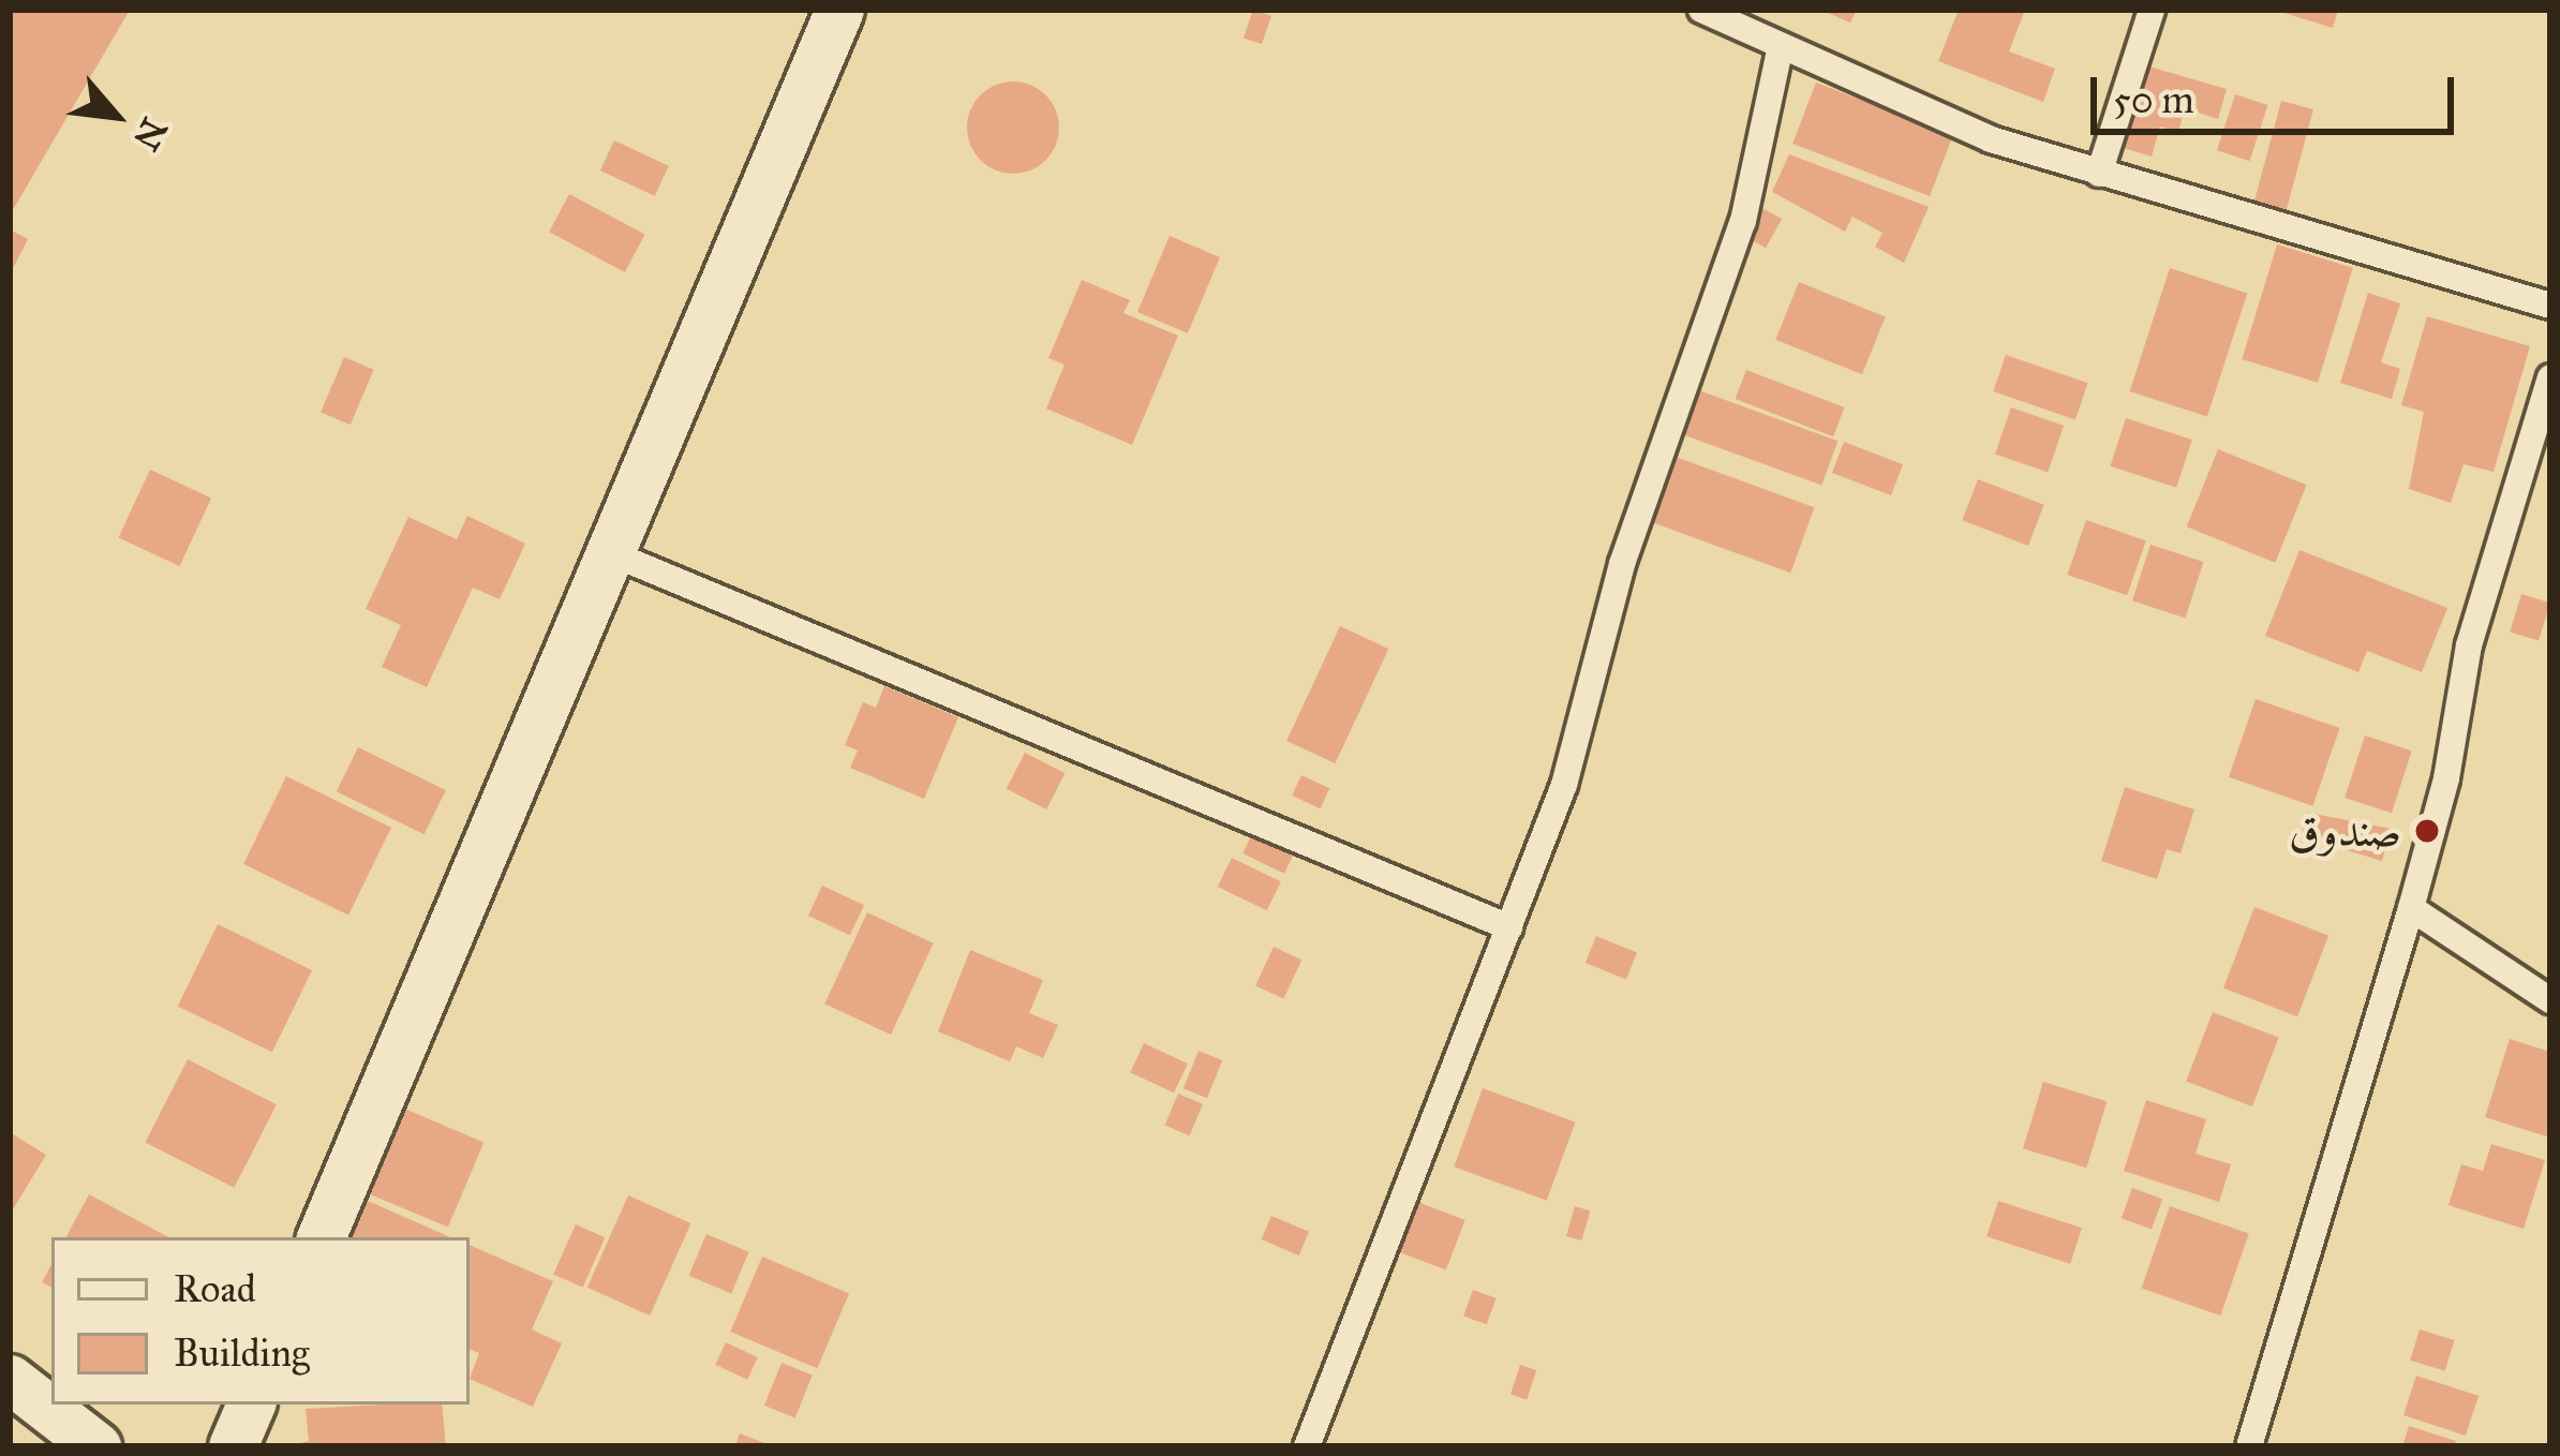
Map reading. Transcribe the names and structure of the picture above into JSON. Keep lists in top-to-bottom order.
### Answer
{
  "places": ["صندوق"],
  "legend": ["Road", "Building"],
  "scale_bar": "50 m",
  "north": "bottom right"
}
